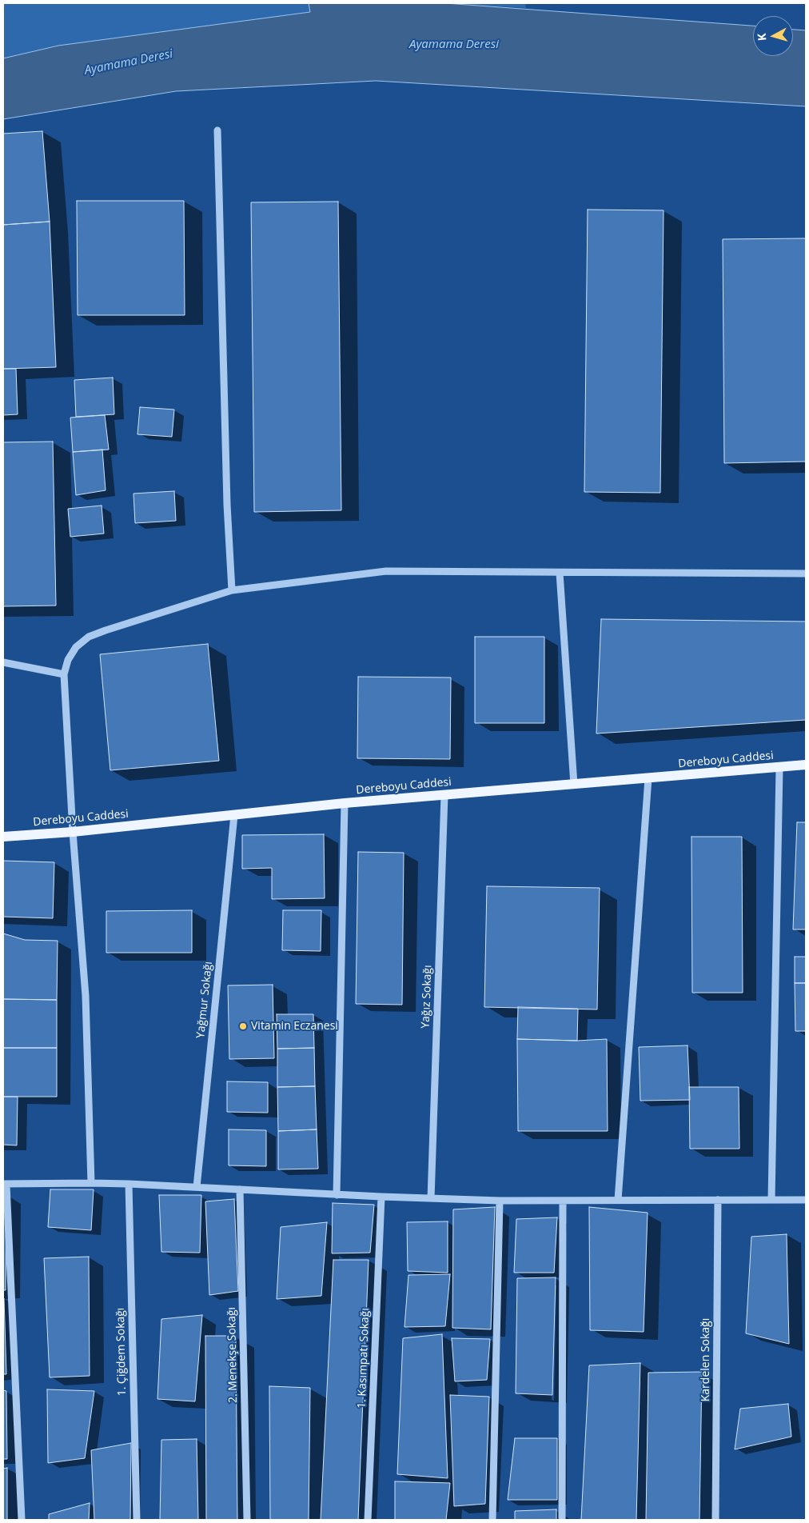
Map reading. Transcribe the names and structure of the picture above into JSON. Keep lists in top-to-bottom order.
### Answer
{
  "streets": {
    "main road": ["Dereboyu Caddesi"],
    "street": [
      "Yağız Sokağı",
      "Yağmur Sokağı",
      "1. Çiğdem Sokağı",
      "2. Menekşe Sokağı",
      "1. Kasımpatı Sokağı",
      "Kardelen Sokağı"
    ]
  },
  "crossings": [
    ["Dereboyu Caddesi", "Yağız Sokağı"],
    ["Dereboyu Caddesi", "Yağmur Sokağı"]
  ],
  "water": ["Ayamama Deresi"],
  "places": ["Vitamin Eczanesi"],
  "north": "left"
}
